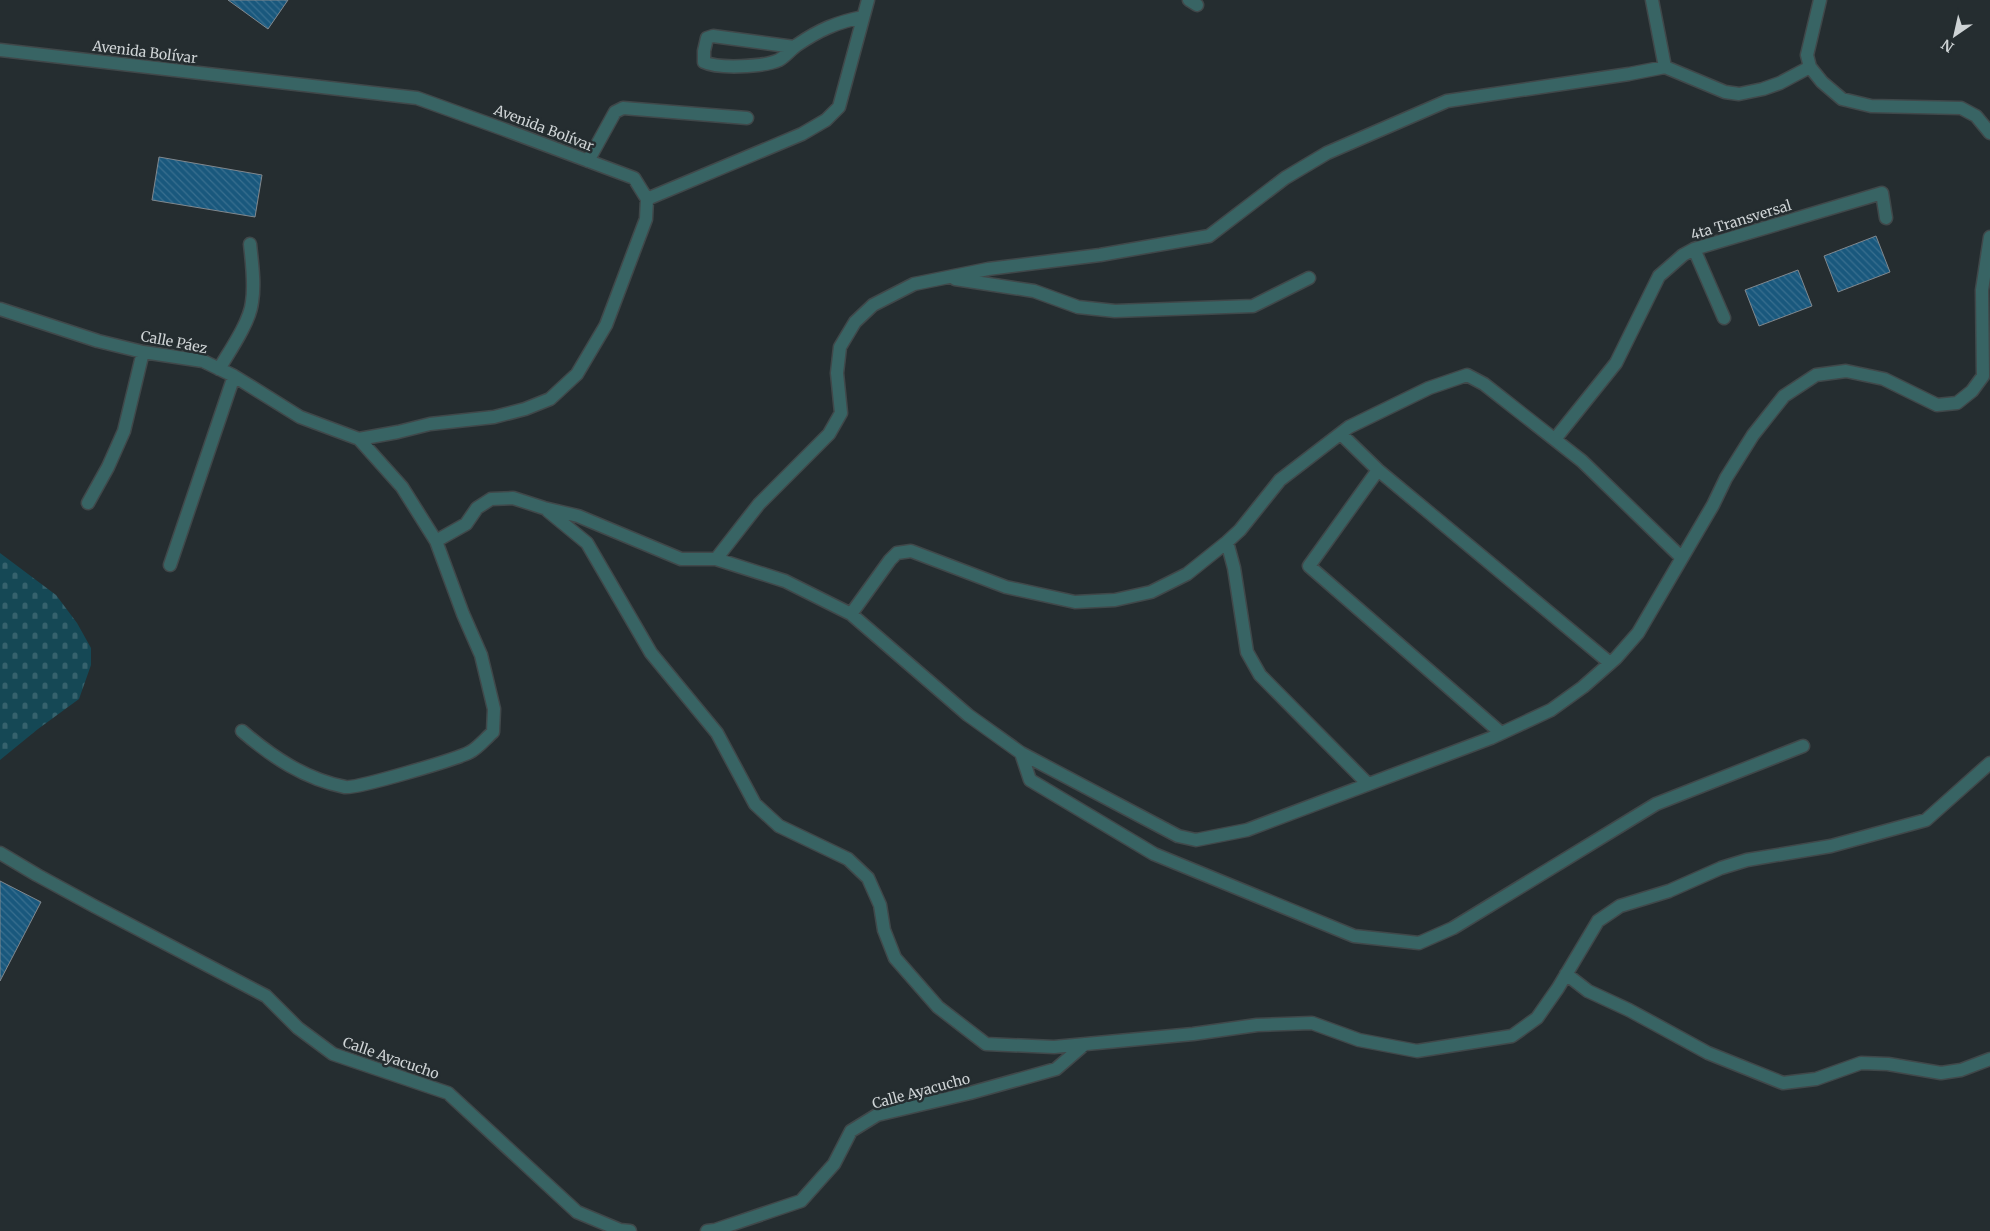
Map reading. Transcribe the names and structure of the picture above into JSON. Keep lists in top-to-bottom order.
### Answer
{
  "streets": {
    "street": [
      "Avenida Bolívar",
      "4ta Transversal",
      "Calle Páez",
      "Calle Ayacucho"
    ]
  },
  "north": "bottom left"
}
